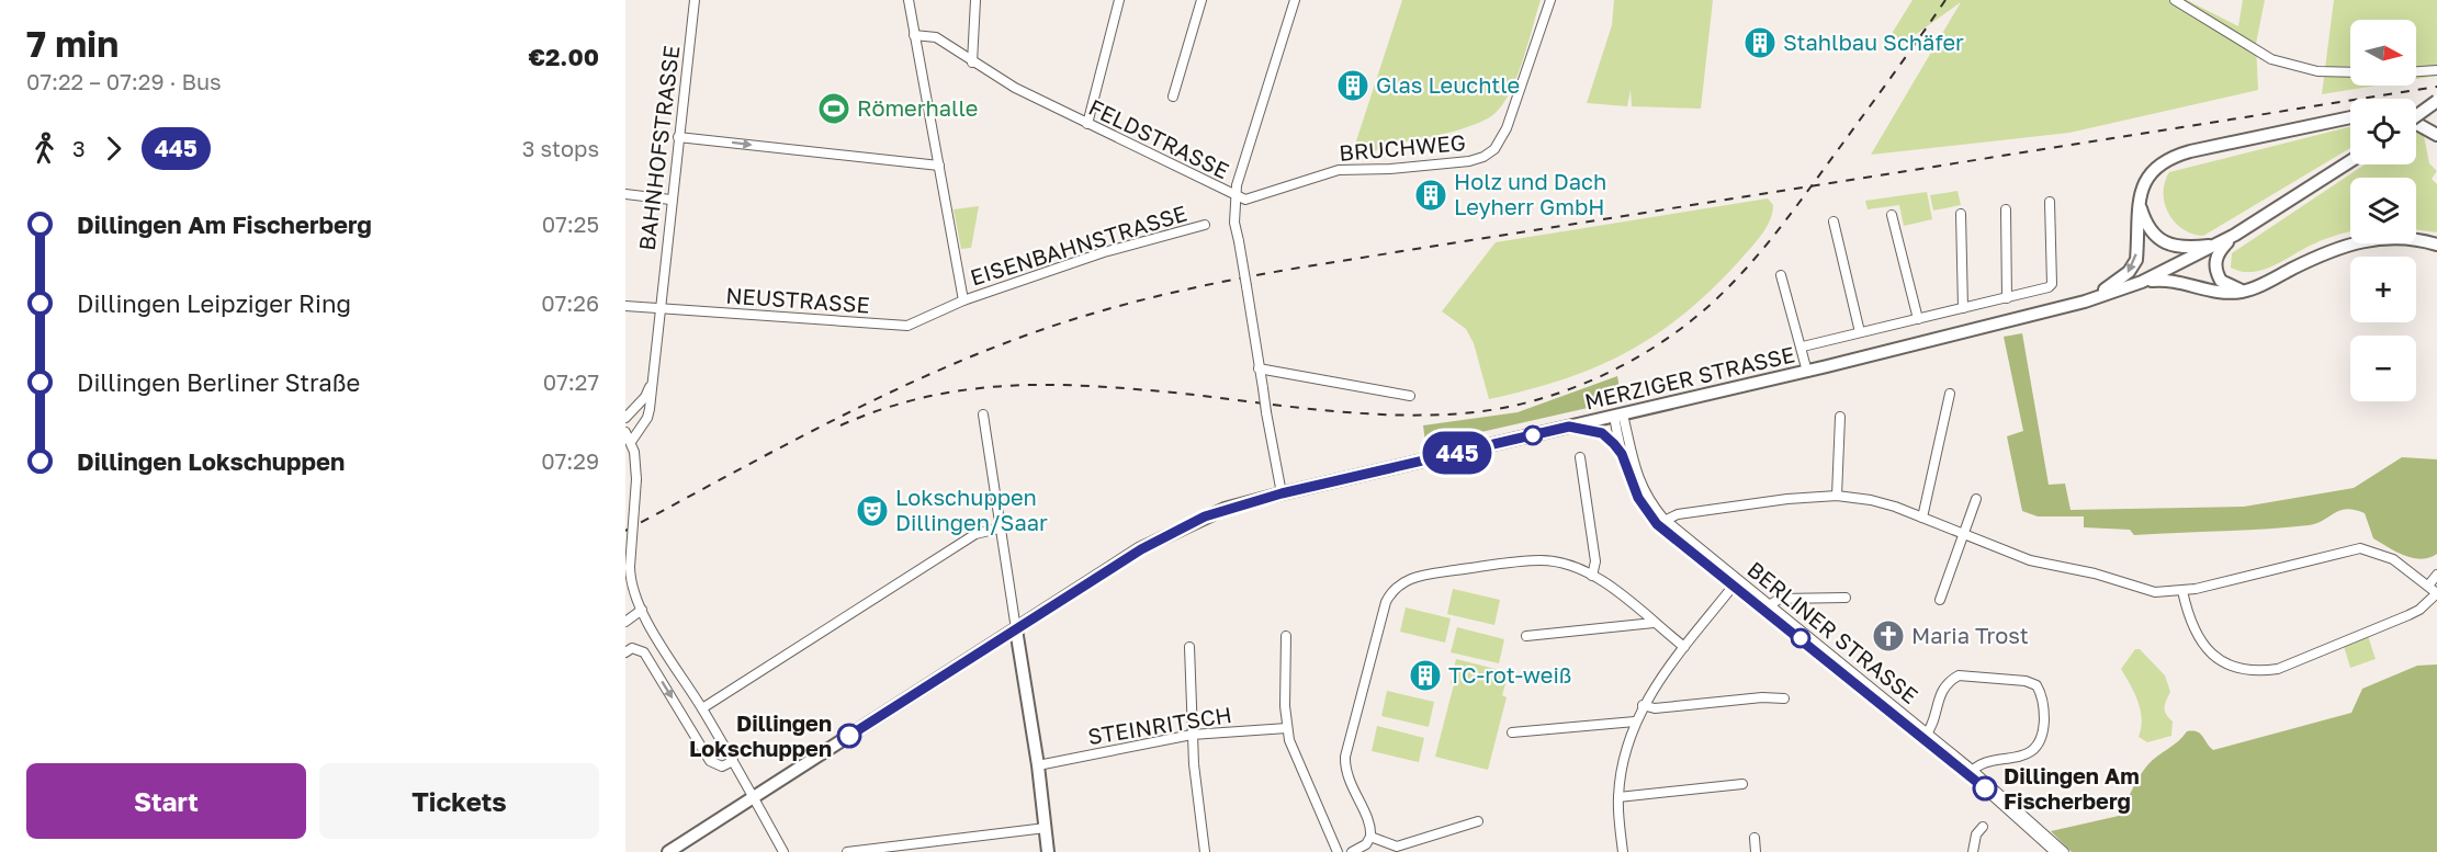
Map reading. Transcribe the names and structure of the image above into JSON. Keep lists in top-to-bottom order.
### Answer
{
  "streets": {
    "main road": ["MERZIGER STRASSE"],
    "street": [
      "FELDSTRASSE",
      "BAHNHOFSTRASSE",
      "BRUCHWEG",
      "EISENBAHNSTRASSE",
      "NEUSTRASSE",
      "BERLINER STRASSE",
      "STEINRITSCH"
    ]
  },
  "crossings": [
    ["FELDSTRASSE", "BRUCHWEG"],
    ["FELDSTRASSE", "MERZIGER STRASSE"],
    ["BAHNHOFSTRASSE", "NEUSTRASSE"],
    ["EISENBAHNSTRASSE", "NEUSTRASSE"],
    ["MERZIGER STRASSE", "BERLINER STRASSE"]
  ],
  "places": {
    "building": [
      "Stahlbau Schäfer",
      "Glas Leuchtle",
      "Holz und Dach Leyherr GmbH",
      "TC-rot-weiß"
    ],
    "sports": ["Römerhalle"],
    "theatre": ["Lokschuppen Dillingen/Saar"],
    "church": ["Maria Trost"],
    "other": ["Dillingen Lokschuppen", "Dillingen Am Fischerberg"]
  },
  "lines": ["bus line 445"],
  "north": "right",
  "page": {
    "heading": ["7 min", "07:22 – 07:29 · Bus", "€2.00"],
    "on_map": "445",
    "map_buttons": ["+", "−"],
    "legs": ["3", "445", "3 stops"],
    "list": [
      {
        "name": "Dillingen Am Fischerberg",
        "value": "07:25"
      },
      {
        "name": "Dillingen Leipziger Ring",
        "value": "07:26"
      },
      {
        "name": "Dillingen Berliner Straße",
        "value": "07:27"
      },
      {
        "name": "Dillingen Lokschuppen",
        "value": "07:29"
      }
    ],
    "buttons": ["Start", "Tickets"]
  }
}
